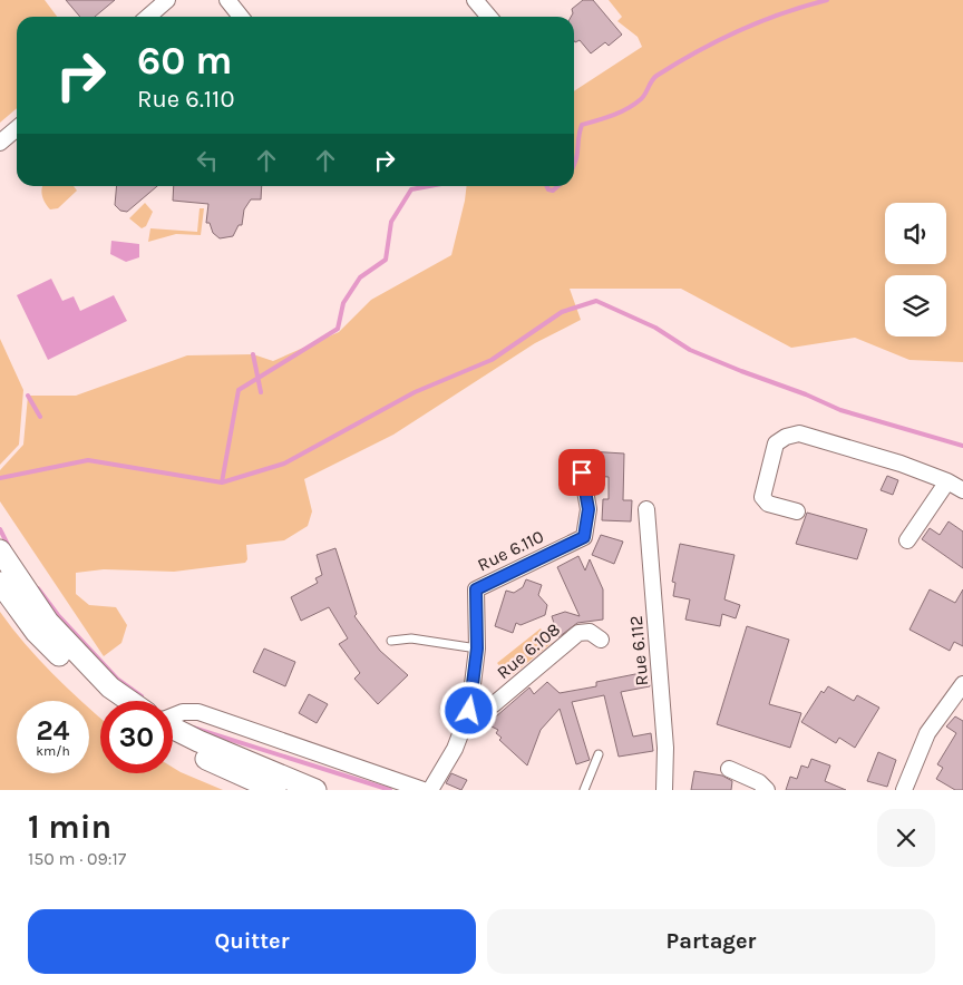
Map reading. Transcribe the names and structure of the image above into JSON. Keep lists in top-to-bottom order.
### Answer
{
  "streets": {
    "street": ["Rue 6.110", "Rue 6.108", "Rue 6.112"]
  },
  "crossings": [
    ["Rue 6.110", "Rue 6.108"]
  ],
  "page": {
    "turn": ["60 m", "Rue 6.110"],
    "speed": "24 km/h",
    "limit": "30",
    "heading": ["1 min", "150 m · 09:17"],
    "buttons": ["Quitter", "Partager"]
  }
}
